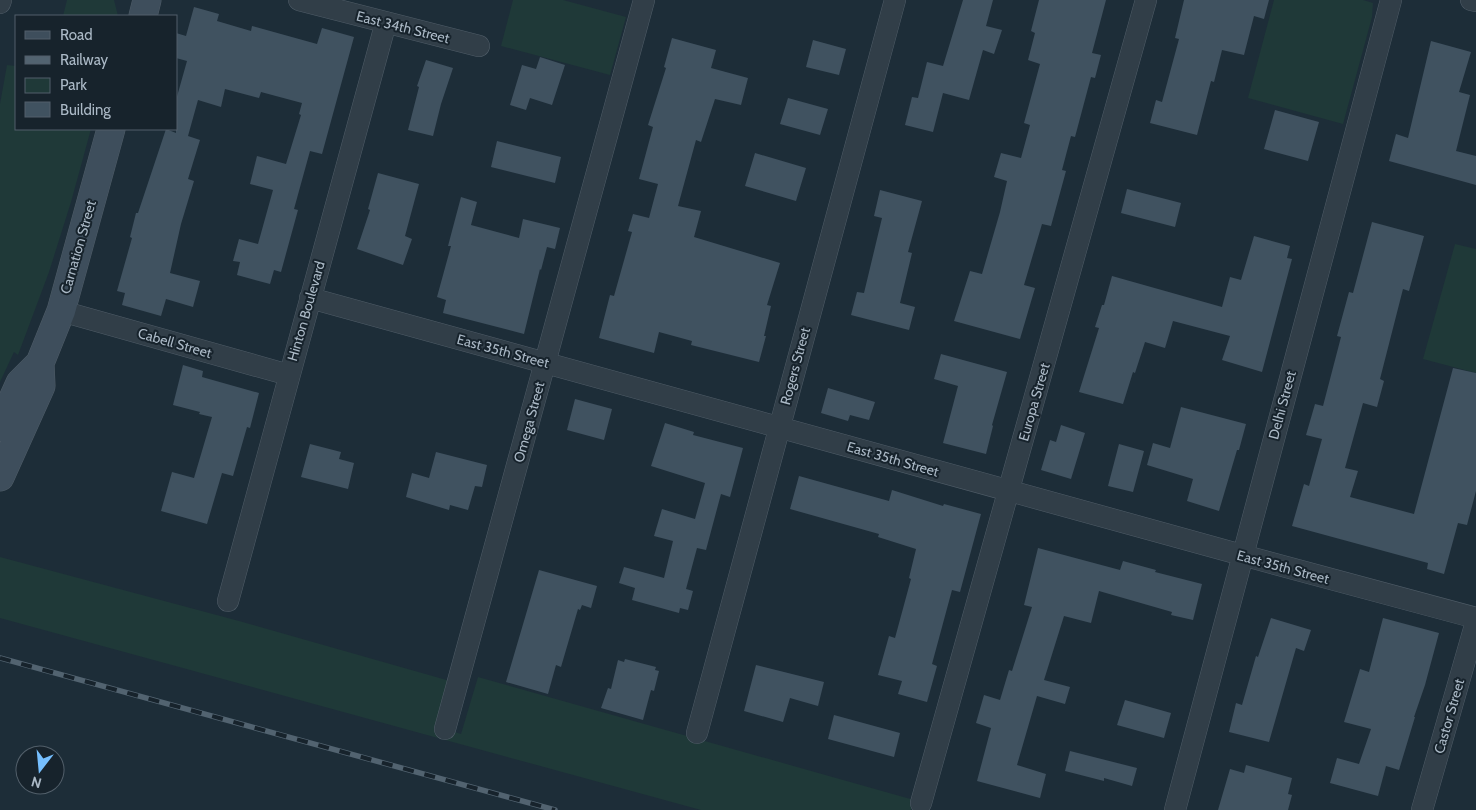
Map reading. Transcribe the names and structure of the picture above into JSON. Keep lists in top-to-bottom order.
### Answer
{
  "streets": {
    "street": [
      "East 34th Street",
      "Carnation Street",
      "Hinton Boulevard",
      "Cabell Street",
      "East 35th Street",
      "Rogers Street",
      "Europa Street",
      "Delhi Street",
      "Omega Street",
      "Castor Street"
    ]
  },
  "crossings": [
    ["East 34th Street", "Hinton Boulevard"],
    ["Carnation Street", "Cabell Street"],
    ["Hinton Boulevard", "Cabell Street"],
    ["Hinton Boulevard", "East 35th Street"],
    ["East 35th Street", "Rogers Street"],
    ["East 35th Street", "Europa Street"],
    ["East 35th Street", "Delhi Street"],
    ["East 35th Street", "Omega Street"],
    ["East 35th Street", "Castor Street"]
  ],
  "legend": [
    "Road",
    "Railway",
    "Park",
    "Building"
  ],
  "north": "bottom"
}
